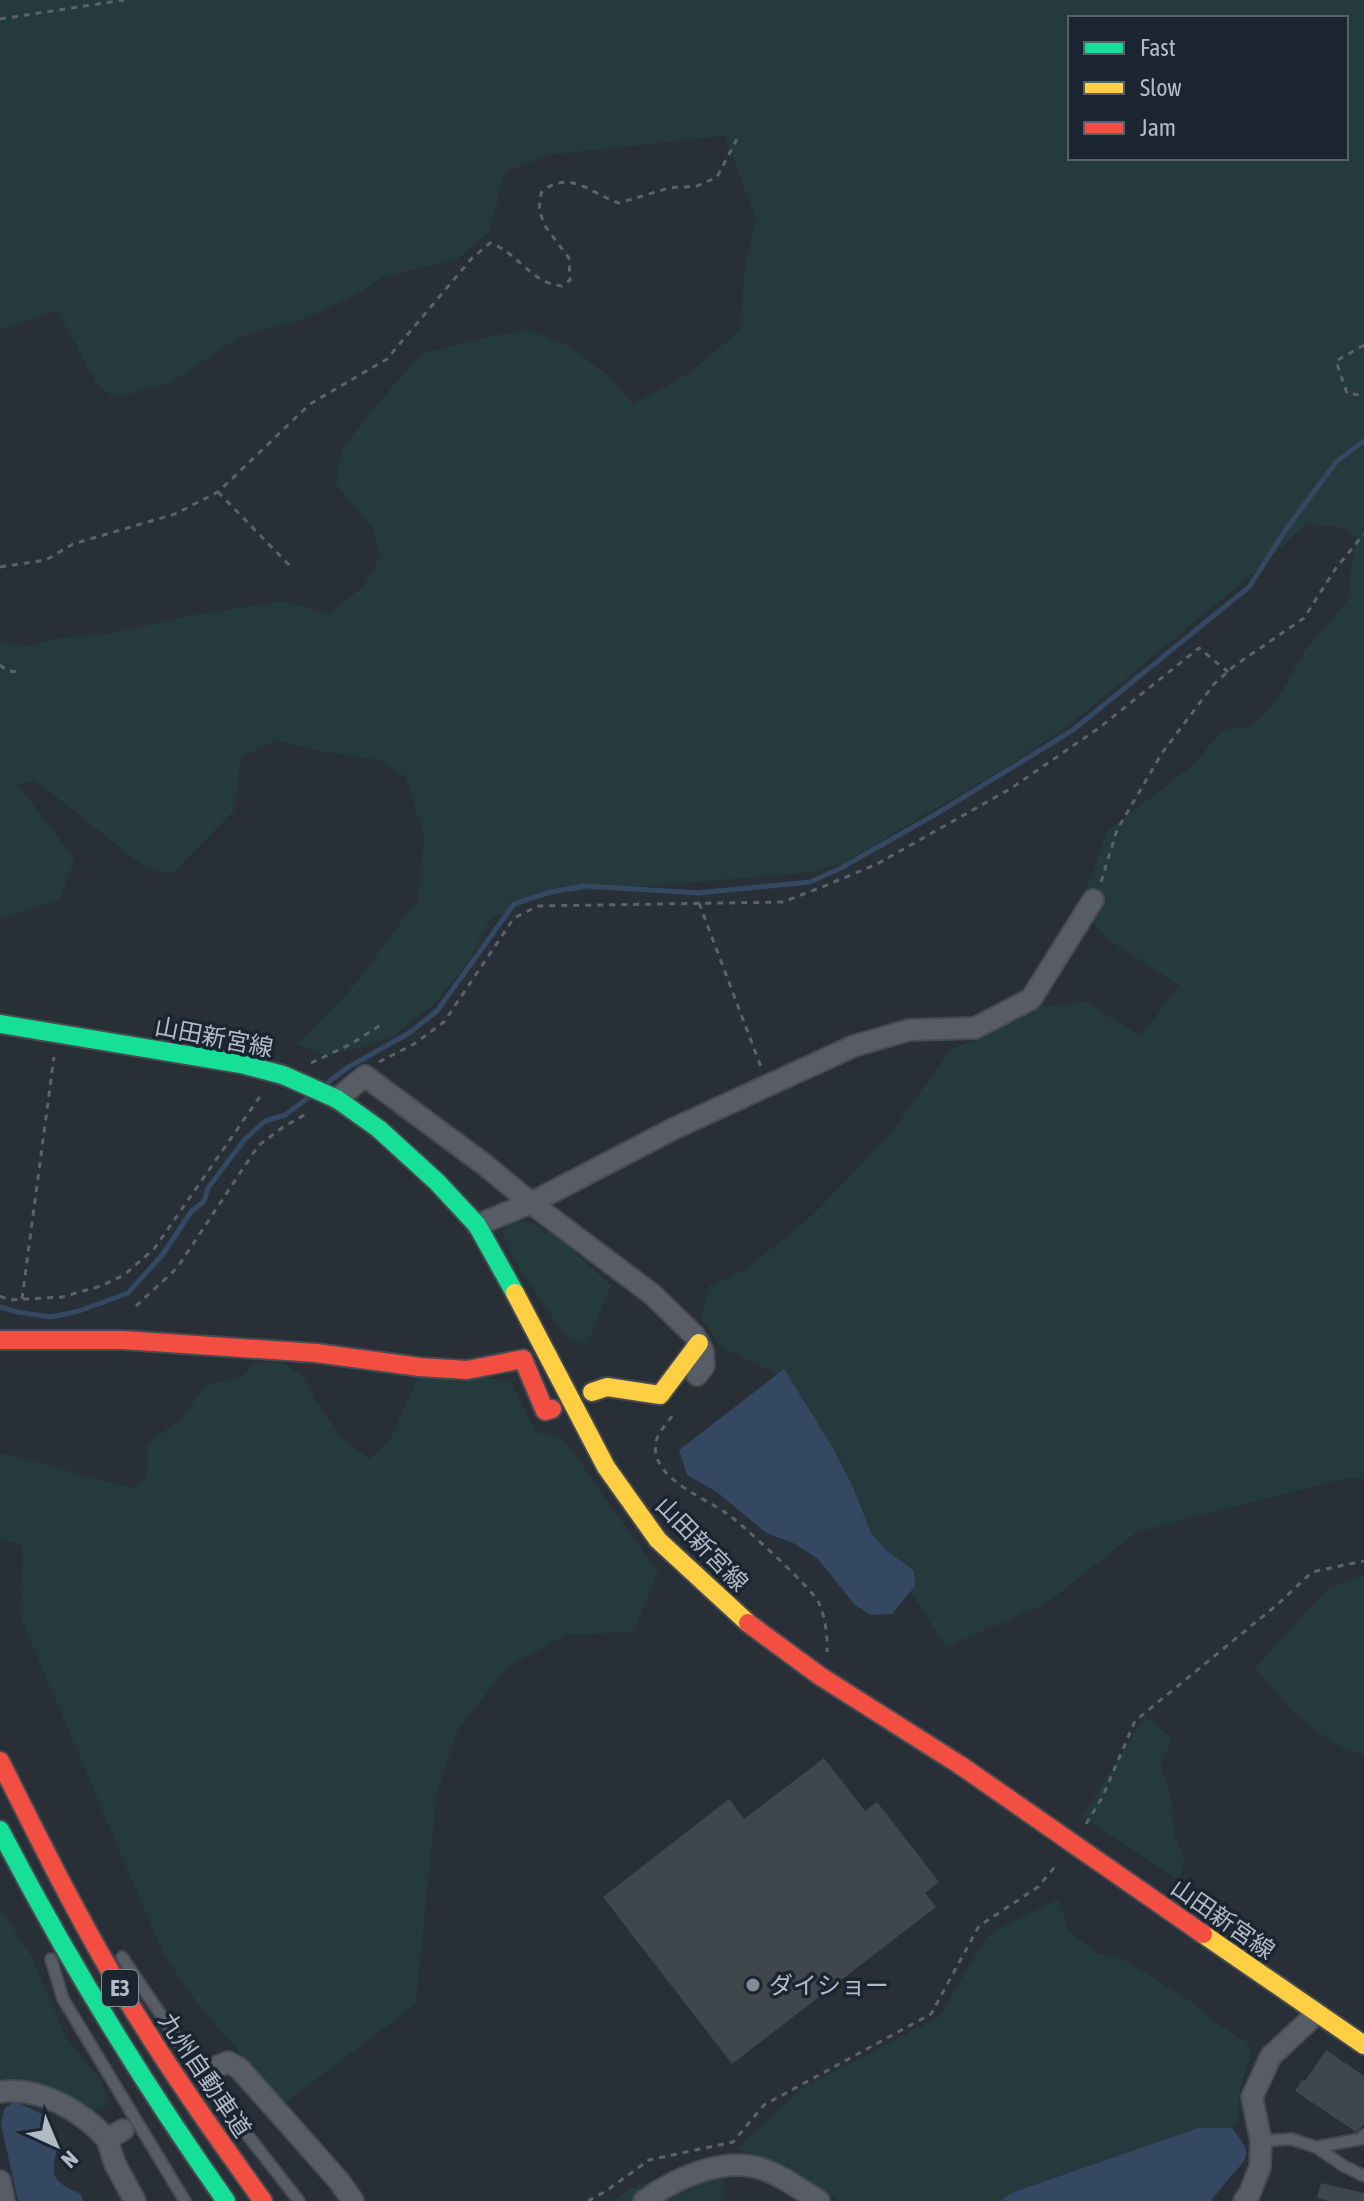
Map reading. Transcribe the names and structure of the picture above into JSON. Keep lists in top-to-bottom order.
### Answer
{
  "streets": {
    "main road": ["山田新宮線", "E3", "九州自動車道"]
  },
  "places": ["ダイショー"],
  "legend": ["Fast", "Slow", "Jam"],
  "north": "bottom right"
}
